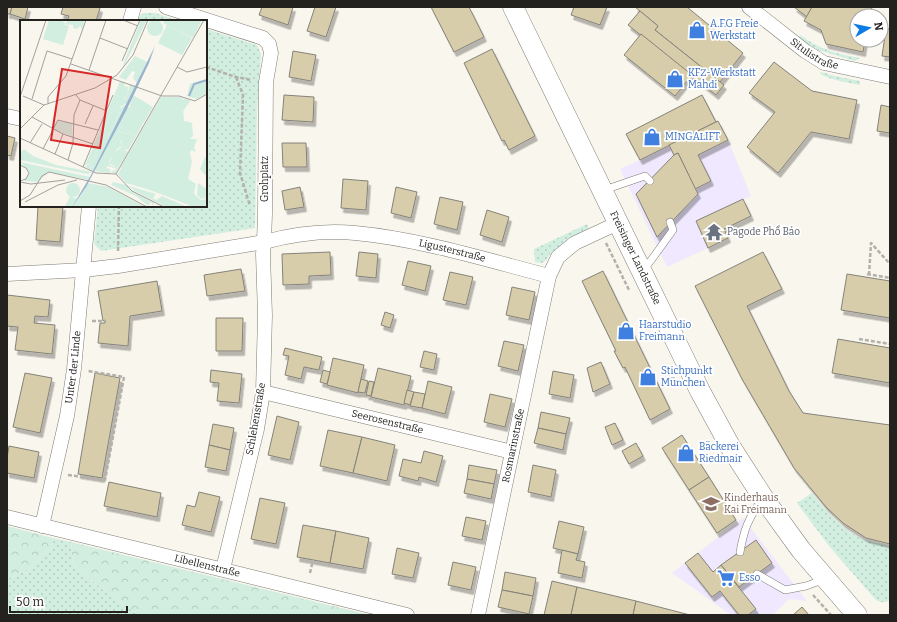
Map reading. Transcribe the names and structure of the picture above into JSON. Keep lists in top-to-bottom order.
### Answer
{
  "streets": {
    "main road": ["Freisinger Landstraße"],
    "street": [
      "Situlistraße",
      "Grohplatz",
      "Ligusterstraße",
      "Unter der Linde",
      "Schlehenstraße",
      "Seerosenstraße",
      "Rosmarinstraße",
      "Libellenstraße"
    ]
  },
  "crossings": [
    ["Grohplatz", "Ligusterstraße"],
    ["Grohplatz", "Schlehenstraße"],
    ["Ligusterstraße", "Schlehenstraße"],
    ["Ligusterstraße", "Rosmarinstraße"],
    ["Unter der Linde", "Libellenstraße"],
    ["Schlehenstraße", "Seerosenstraße"],
    ["Schlehenstraße", "Libellenstraße"],
    ["Seerosenstraße", "Rosmarinstraße"]
  ],
  "places": {
    "shop": [
      "A.F.G Freie Werkstatt",
      "KFZ-Werkstatt Mahdi",
      "MINGALIFT",
      "Haarstudio Freimann",
      "Stichpunkt München",
      "Bäckerei Riedmair"
    ],
    "temple": ["Pagode Phổ Bảo"],
    "school or university": ["Kinderhaus Kai Freimann"],
    "supermarket": ["Esso"]
  },
  "scale_bar": "50 m",
  "north": "right"
}
